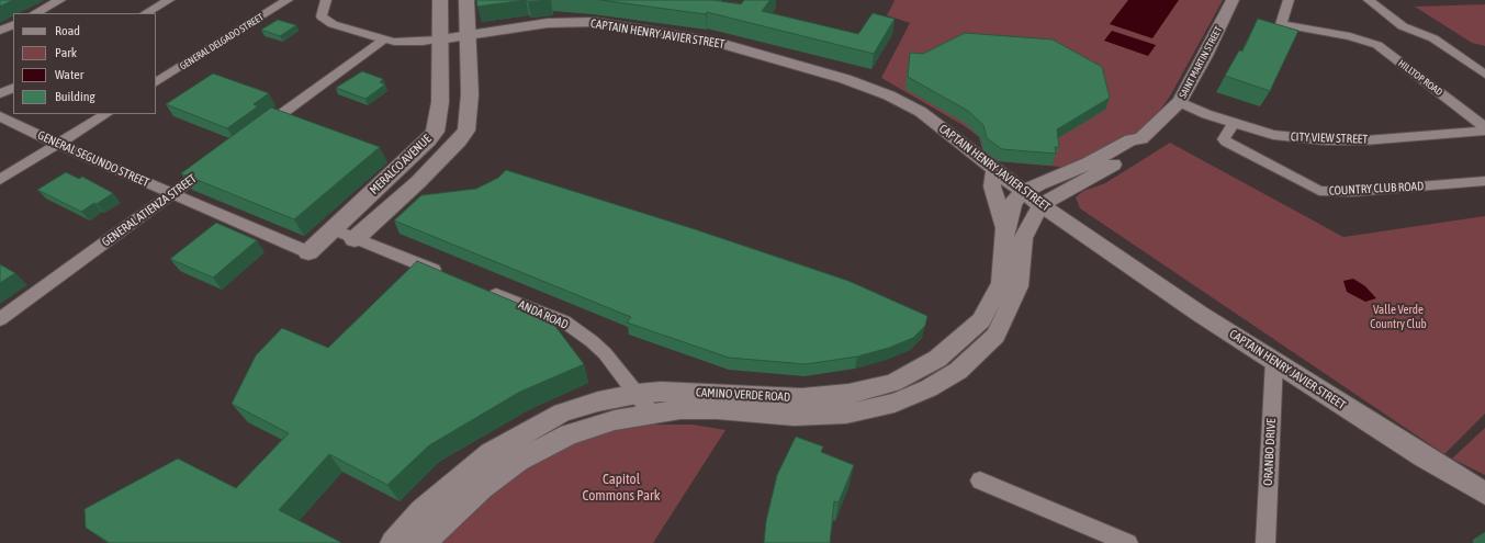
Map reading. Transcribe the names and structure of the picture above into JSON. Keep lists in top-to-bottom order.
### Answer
{
  "streets": {
    "main road": ["MERALCO AVENUE"],
    "street": [
      "CAPTAIN HENRY JAVIER STREET",
      "GENERAL DELGADO STREET",
      "SAINT MARTIN STREET",
      "HILLTOP ROAD",
      "CITY VIEW STREET",
      "GENERAL SEGUNDO STREET",
      "COUNTRY CLUB ROAD",
      "GENERAL ATIENZA STREET",
      "ANDA ROAD",
      "CAMINO VERDE ROAD",
      "ORANBO DRIVE"
    ]
  },
  "crossings": [
    ["CAPTAIN HENRY JAVIER STREET", "SAINT MARTIN STREET"],
    ["CAPTAIN HENRY JAVIER STREET", "MERALCO AVENUE"],
    ["CAPTAIN HENRY JAVIER STREET", "CAMINO VERDE ROAD"],
    ["CAPTAIN HENRY JAVIER STREET", "ORANBO DRIVE"],
    ["SAINT MARTIN STREET", "CITY VIEW STREET"],
    ["SAINT MARTIN STREET", "CAMINO VERDE ROAD"],
    ["HILLTOP ROAD", "CITY VIEW STREET"],
    ["CITY VIEW STREET", "COUNTRY CLUB ROAD"],
    ["GENERAL SEGUNDO STREET", "MERALCO AVENUE"],
    ["GENERAL SEGUNDO STREET", "GENERAL ATIENZA STREET"],
    ["ANDA ROAD", "CAMINO VERDE ROAD"]
  ],
  "parks": ["Valle Verde Country Club", "Capitol Commons Park"],
  "legend": [
    "Road",
    "Park",
    "Water",
    "Building"
  ]
}
